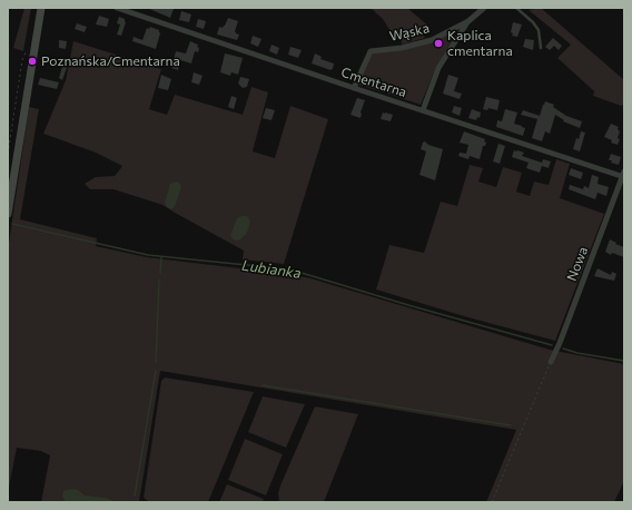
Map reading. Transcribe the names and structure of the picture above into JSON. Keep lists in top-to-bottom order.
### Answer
{
  "streets": {
    "street": ["Wąska", "Cmentarna", "Nowa"]
  },
  "crossings": [
    ["Wąska", "Cmentarna"],
    ["Cmentarna", "Nowa"]
  ],
  "water": ["Lubianka"],
  "places": ["Kaplica cmentarna", "Poznańska/Cmentarna"]
}
